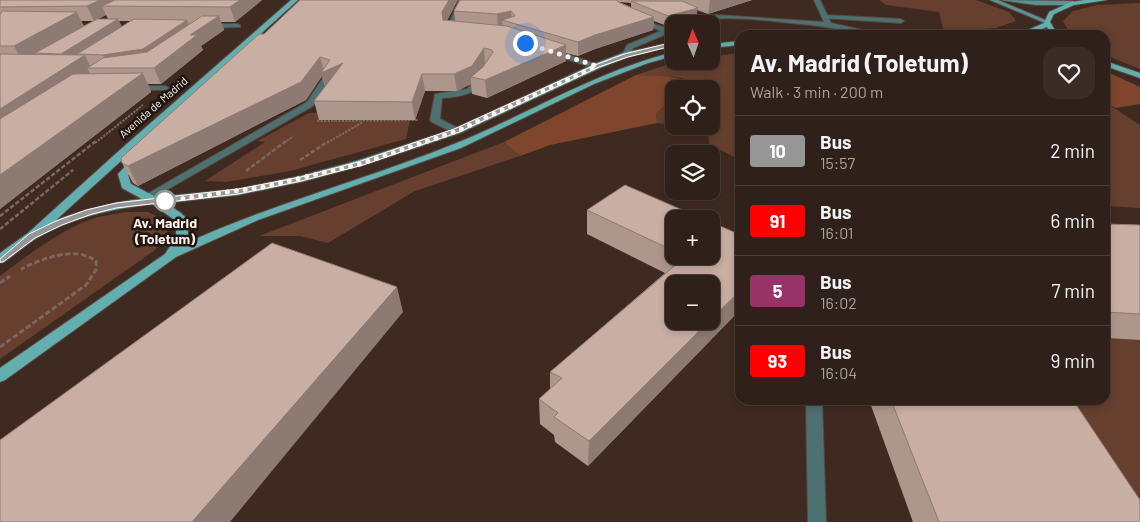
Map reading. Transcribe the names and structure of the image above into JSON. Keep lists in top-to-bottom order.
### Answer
{
  "streets": {
    "main road": ["Avenida de Madrid"]
  },
  "places": ["Av. Madrid (Toletum)"],
  "lines": ["bus line 10"],
  "north": "top",
  "page": {
    "map_buttons": ["+", "−"],
    "heading": ["Av. Madrid (Toletum)", "Walk · 3 min · 200 m"],
    "list": [
      {
        "mark": "10",
        "name": "Bus",
        "note": "15:57",
        "value": "2 min"
      },
      {
        "mark": "91",
        "name": "Bus",
        "note": "16:01",
        "value": "6 min"
      },
      {
        "mark": "5",
        "name": "Bus",
        "note": "16:02",
        "value": "7 min"
      },
      {
        "mark": "93",
        "name": "Bus",
        "note": "16:04",
        "value": "9 min"
      }
    ]
  }
}
